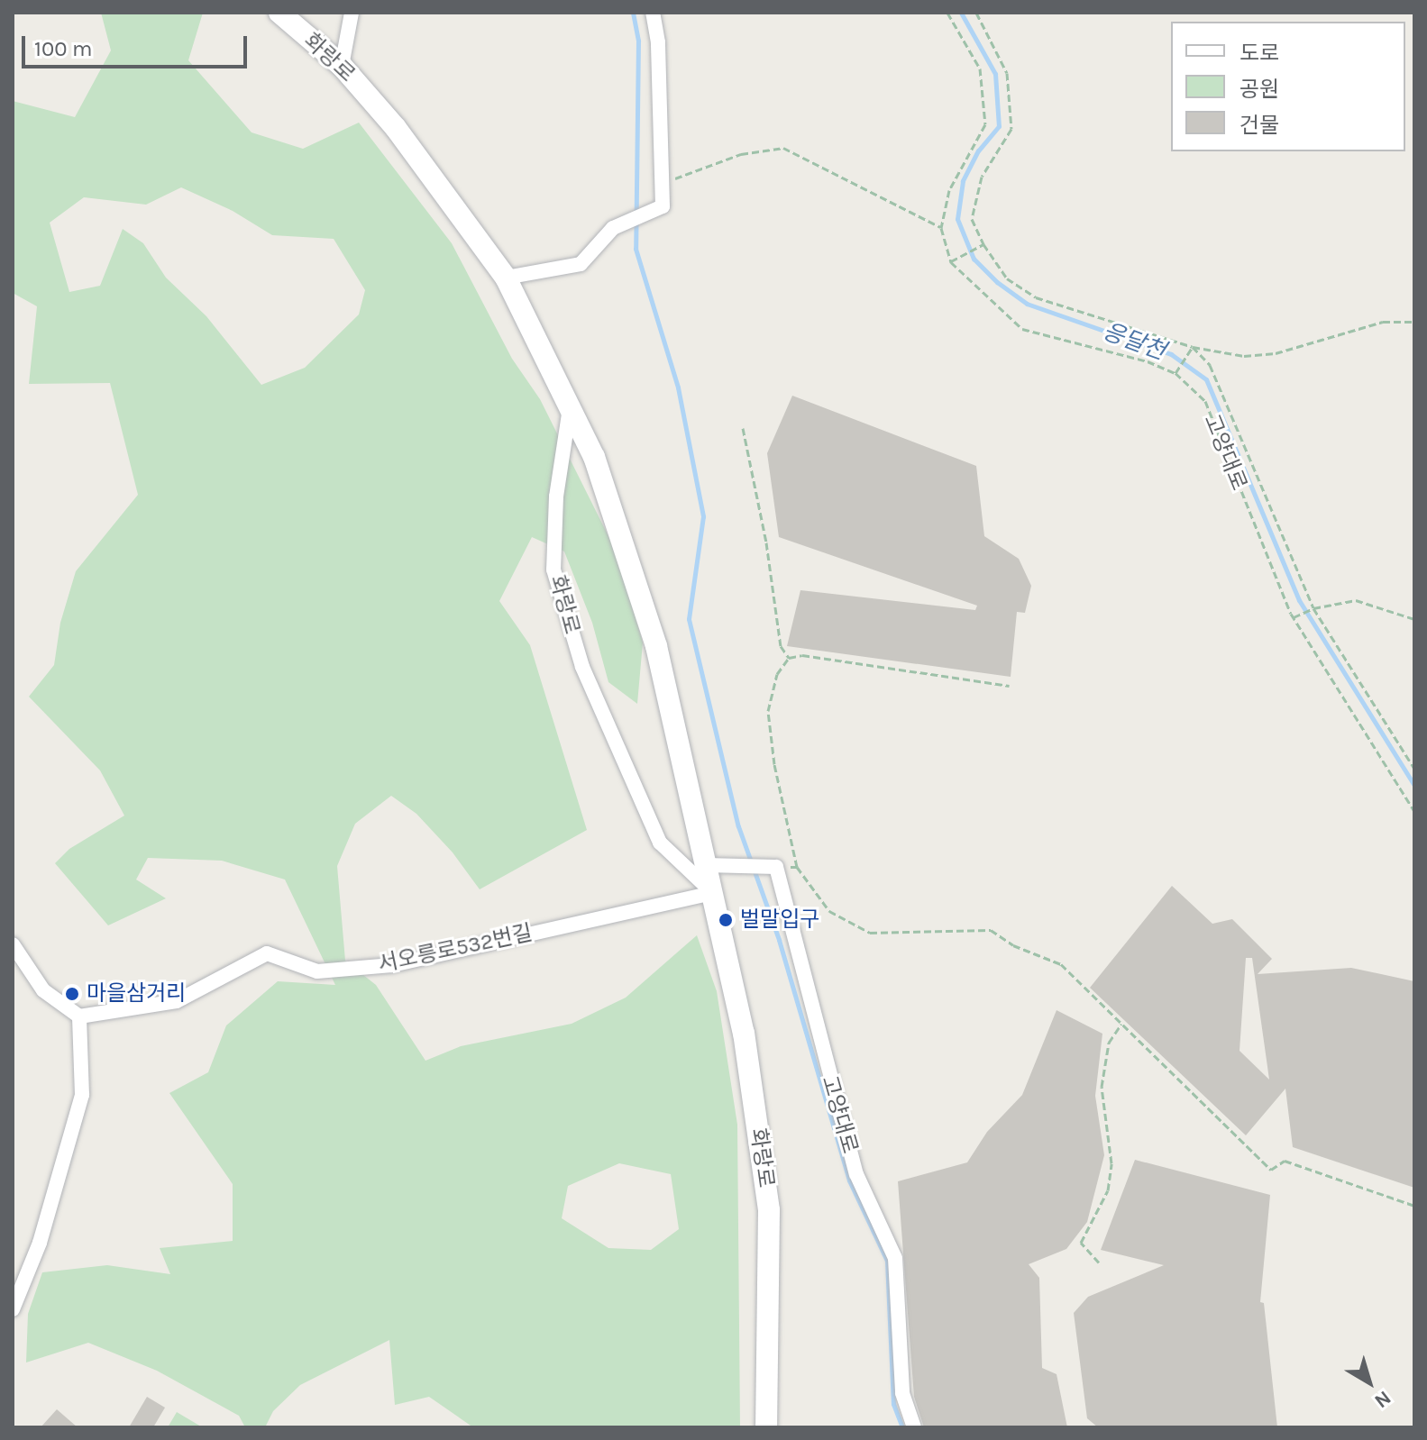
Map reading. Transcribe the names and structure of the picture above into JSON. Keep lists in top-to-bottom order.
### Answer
{
  "streets": {
    "main road": ["화랑로"],
    "street": ["고양대로", "서오릉로532번길"]
  },
  "crossings": [
    ["화랑로", "서오릉로532번길"]
  ],
  "water": ["응달천"],
  "places": ["벌말입구", "마을삼거리"],
  "legend": ["도로", "공원", "건물"],
  "scale_bar": "100 m",
  "north": "bottom right"
}
